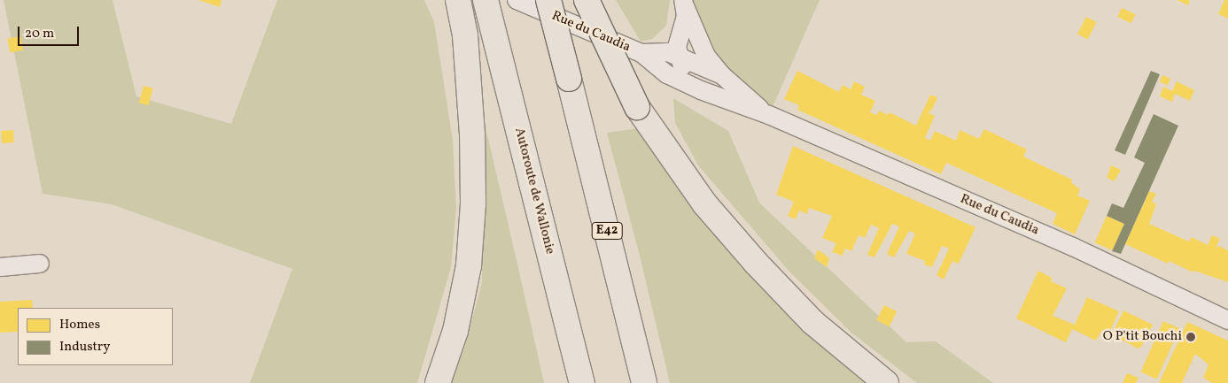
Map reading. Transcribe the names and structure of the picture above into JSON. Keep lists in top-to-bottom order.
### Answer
{
  "streets": {
    "highway": ["Autoroute de Wallonie", "E42"],
    "street": ["Rue du Caudia"]
  },
  "places": ["O P'tit Bouchi"],
  "legend": ["Homes", "Industry"],
  "scale_bar": "20 m"
}
